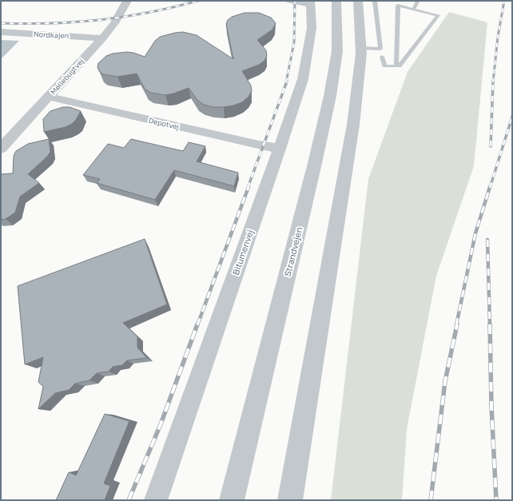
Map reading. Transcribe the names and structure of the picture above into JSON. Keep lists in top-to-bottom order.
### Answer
{
  "streets": {
    "street": [
      "Nordkajen",
      "Møllebugtvej",
      "Depotvej",
      "Strandvejen",
      "Bitumenvej"
    ]
  },
  "crossings": [
    ["Nordkajen", "Møllebugtvej"],
    ["Møllebugtvej", "Depotvej"],
    ["Depotvej", "Bitumenvej"]
  ]
}
